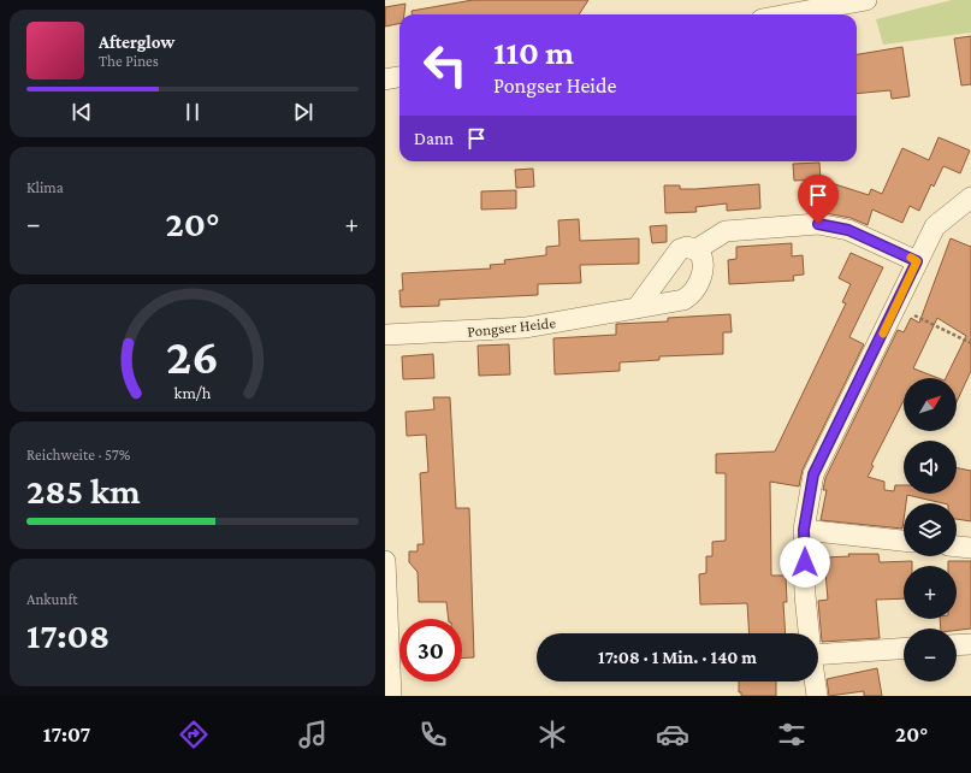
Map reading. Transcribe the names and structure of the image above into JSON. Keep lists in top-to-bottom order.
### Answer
{
  "streets": {
    "street": ["Pongser Heide"]
  },
  "north": "top right",
  "page": {
    "turn": ["110 m", "Pongser Heide"],
    "song": ["Afterglow", "The Pines"],
    "then": "Dann",
    "tile": [
      "Klima",
      ["Reichweite · 57%", "285 km"],
      ["Ankunft", "17:08"]
    ],
    "heat": ["−", "20°", "+"],
    "map_buttons": ["+", "−"],
    "limit": "30",
    "trip": "17:08 · 1 Min. · 140 m",
    "tabs": ["17:07", "20°"],
    "gauge": ["26", "km/h"]
  }
}
